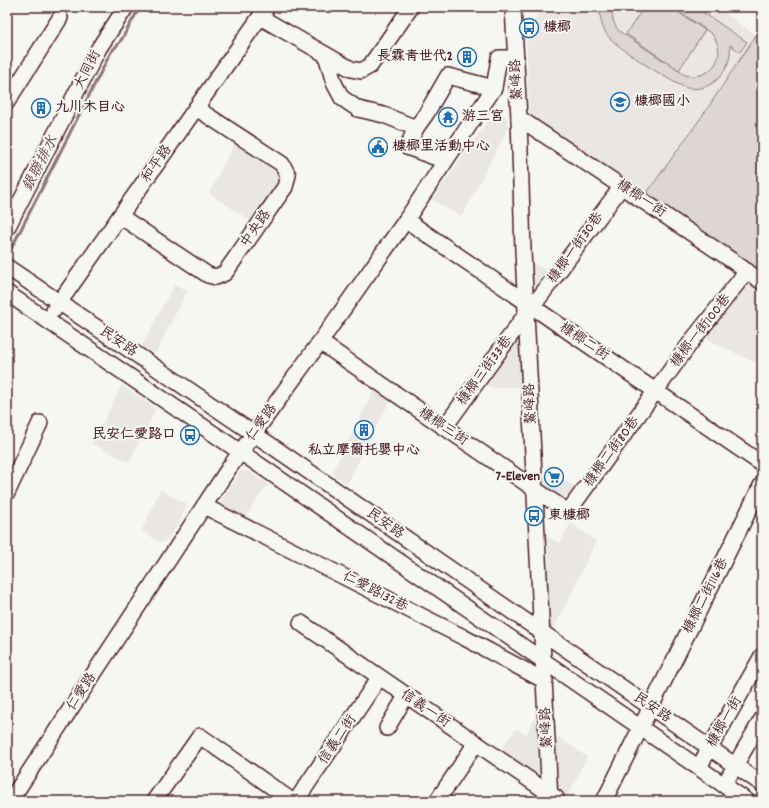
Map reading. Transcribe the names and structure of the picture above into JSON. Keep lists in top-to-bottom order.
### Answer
{
  "streets": {
    "street": [
      "大同街",
      "鰲峰路",
      "和平路",
      "槺榔一街",
      "中央路",
      "槺榔一街30巷",
      "槺榔一街100巷",
      "民安路",
      "槺榔二街",
      "槺榔三街33巷",
      "仁愛路",
      "槺榔三街",
      "槺榔二街80巷",
      "仁愛路132巷",
      "槺榔二街116巷",
      "信義一街",
      "信義二街"
    ]
  },
  "crossings": [
    ["鰲峰路", "槺榔一街"],
    ["鰲峰路", "槺榔一街30巷"],
    ["鰲峰路", "民安路"],
    ["鰲峰路", "槺榔二街"],
    ["鰲峰路", "槺榔三街33巷"],
    ["鰲峰路", "仁愛路"],
    ["鰲峰路", "槺榔三街"],
    ["鰲峰路", "仁愛路132巷"],
    ["鰲峰路", "信義一街"],
    ["和平路", "中央路"],
    ["和平路", "民安路"],
    ["槺榔一街", "槺榔一街30巷"],
    ["槺榔一街", "槺榔一街100巷"],
    ["槺榔一街", "民安路"],
    ["槺榔一街30巷", "槺榔二街"],
    ["槺榔一街30巷", "槺榔三街33巷"],
    ["槺榔一街100巷", "槺榔二街"],
    ["槺榔一街100巷", "槺榔二街80巷"],
    ["民安路", "仁愛路"],
    ["民安路", "槺榔二街116巷"],
    ["槺榔二街", "槺榔三街33巷"],
    ["槺榔二街", "仁愛路"],
    ["槺榔二街", "槺榔二街80巷"],
    ["槺榔三街33巷", "槺榔三街"],
    ["仁愛路", "槺榔三街"],
    ["仁愛路", "仁愛路132巷"],
    ["槺榔三街", "槺榔二街80巷"],
    ["信義一街", "信義二街"]
  ],
  "water": ["銀聯排水"],
  "places": {
    "bus stop": ["槺榔", "民安仁愛路口", "東槺榔"],
    "building": ["長霖青世代2", "九川木目心", "私立摩爾托嬰中心"],
    "school or university": ["槺榔國小"],
    "temple": ["游三宮"],
    "public building": ["槺榔里活動中心"],
    "supermarket": ["7-Eleven"]
  }
}
